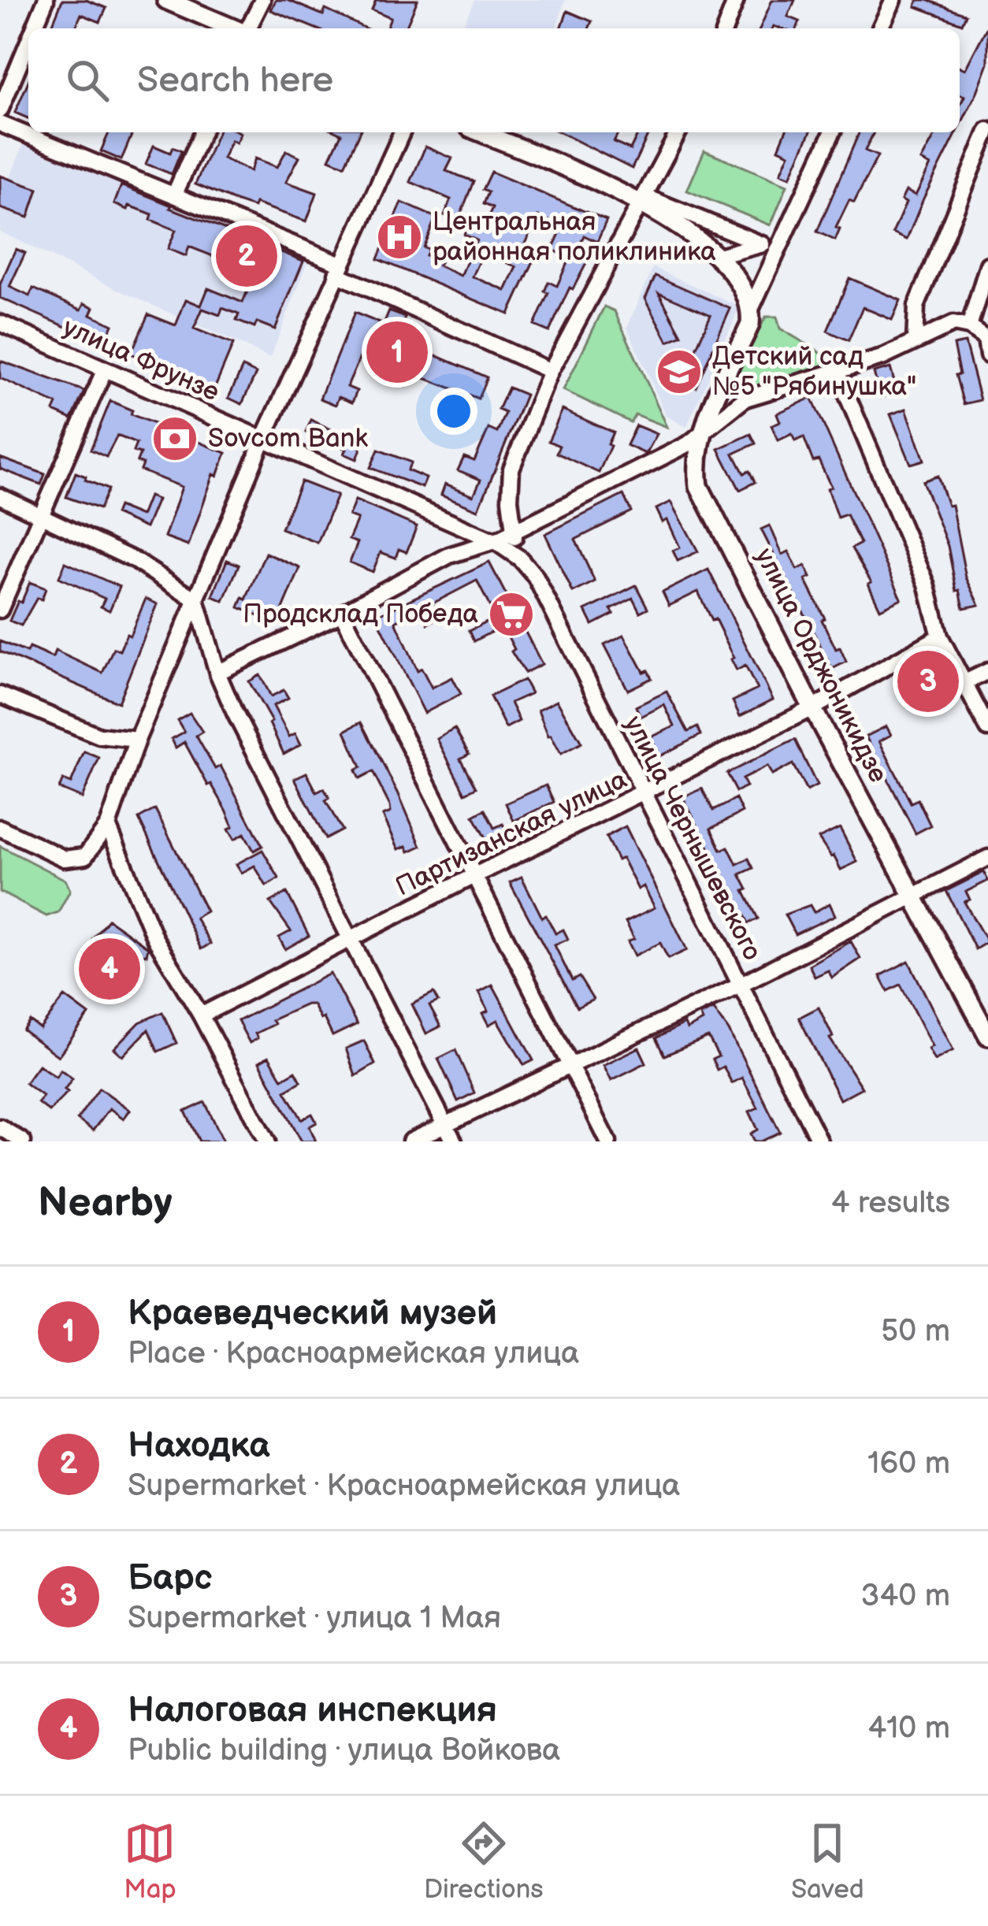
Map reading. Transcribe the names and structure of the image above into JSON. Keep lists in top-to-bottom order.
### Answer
{
  "streets": {
    "main road": ["улица Орджоникидзе"],
    "street": ["улица Фрунзе", "Партизанская улица", "улица Чернышевского"]
  },
  "crossings": [
    ["улица Фрунзе", "улица Чернышевского"],
    ["улица Орджоникидзе", "Партизанская улица"],
    ["Партизанская улица", "улица Чернышевского"]
  ],
  "places": {
    "hospital": ["Центральная районная поликлиника"],
    "school or university": ["Детский сад №5 \"Рябинушка\""],
    "bank": ["Sovcom Bank"],
    "supermarket": ["Продсклад Победа"]
  },
  "page": {
    "search": "Search here",
    "pins": [
      "2",
      "1",
      "3",
      "4"
    ],
    "heading": ["Nearby", "4 results"],
    "list": [
      {
        "mark": "1",
        "name": "Краеведческий музей",
        "note": "Place · Красноармейская улица",
        "value": "50 m"
      },
      {
        "mark": "2",
        "name": "Находка",
        "note": "Supermarket · Красноармейская улица",
        "value": "160 m"
      },
      {
        "mark": "3",
        "name": "Барс",
        "note": "Supermarket · улица 1 Мая",
        "value": "340 m"
      },
      {
        "mark": "4",
        "name": "Налоговая инспекция",
        "note": "Public building · улица Войкова",
        "value": "410 m"
      }
    ],
    "nav": ["Map", "Directions", "Saved"]
  }
}
